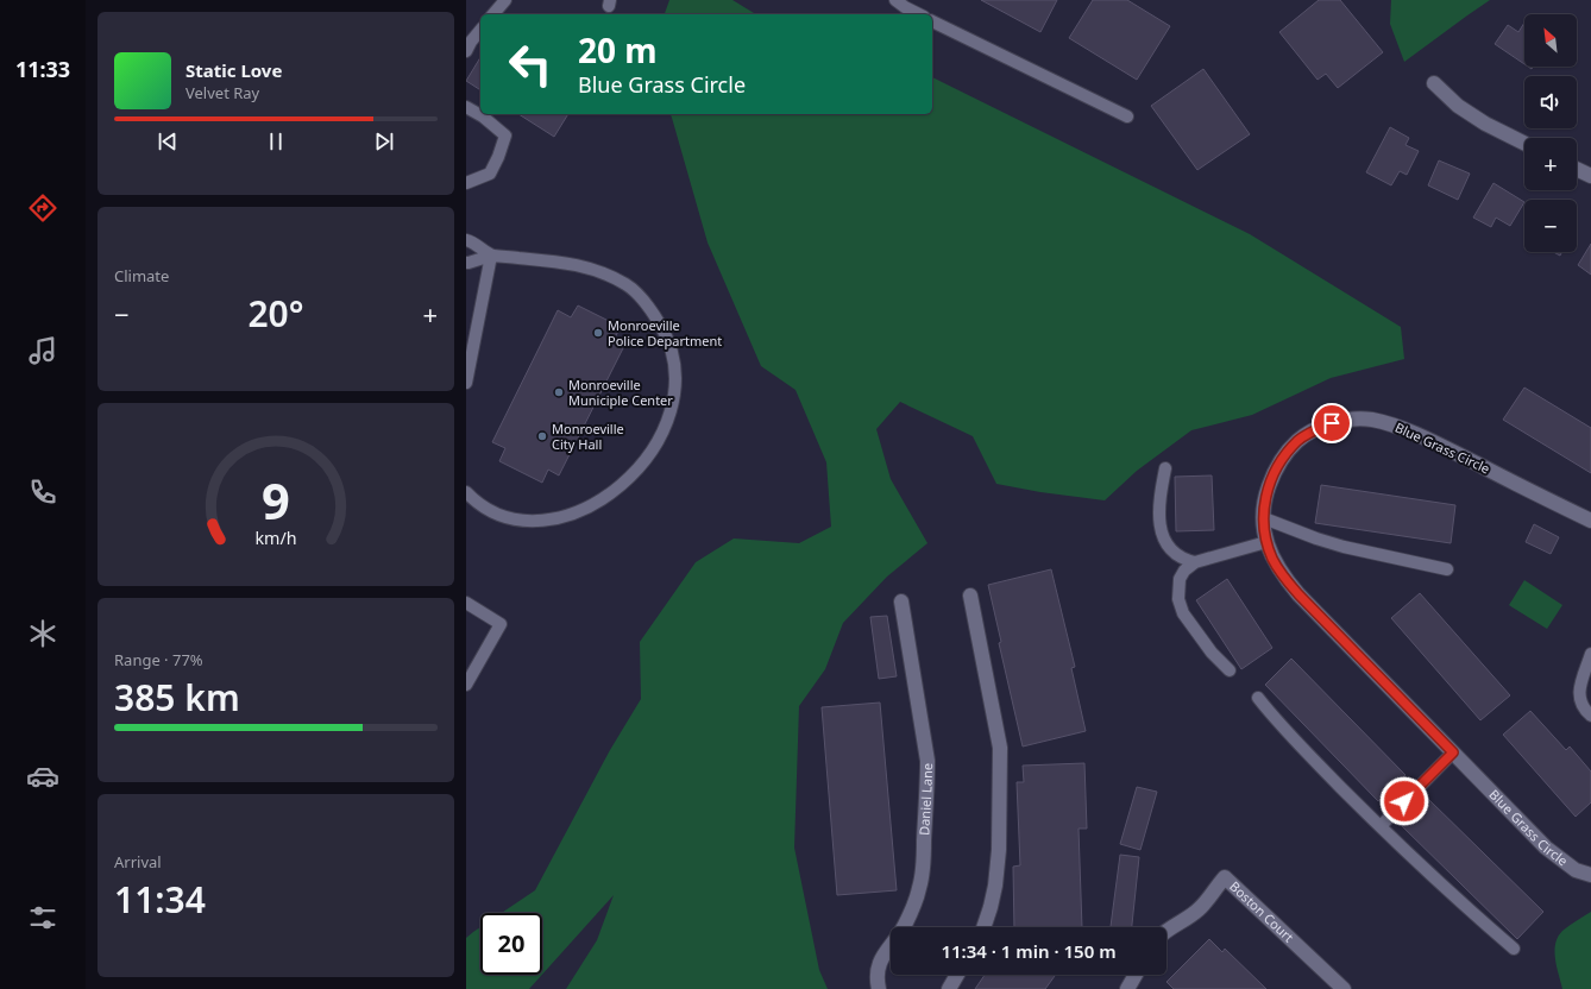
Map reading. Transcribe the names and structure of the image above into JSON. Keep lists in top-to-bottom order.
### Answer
{
  "streets": {
    "street": ["Blue Grass Circle", "Daniel Lane", "Boston Court"]
  },
  "places": ["Monroeville Police Department", "Monroeville Municiple Center", "Monroeville City Hall"],
  "north": "top left",
  "page": {
    "tabs": "11:33",
    "map_buttons": ["+", "−"],
    "turn": ["20 m", "Blue Grass Circle"],
    "song": ["Static Love", "Velvet Ray"],
    "tile": [
      "Climate",
      ["Range · 77%", "385 km"],
      ["Arrival", "11:34"]
    ],
    "heat": ["−", "20°", "+"],
    "limit": "20",
    "trip": "11:34 · 1 min · 150 m",
    "gauge": ["9", "km/h"]
  }
}
